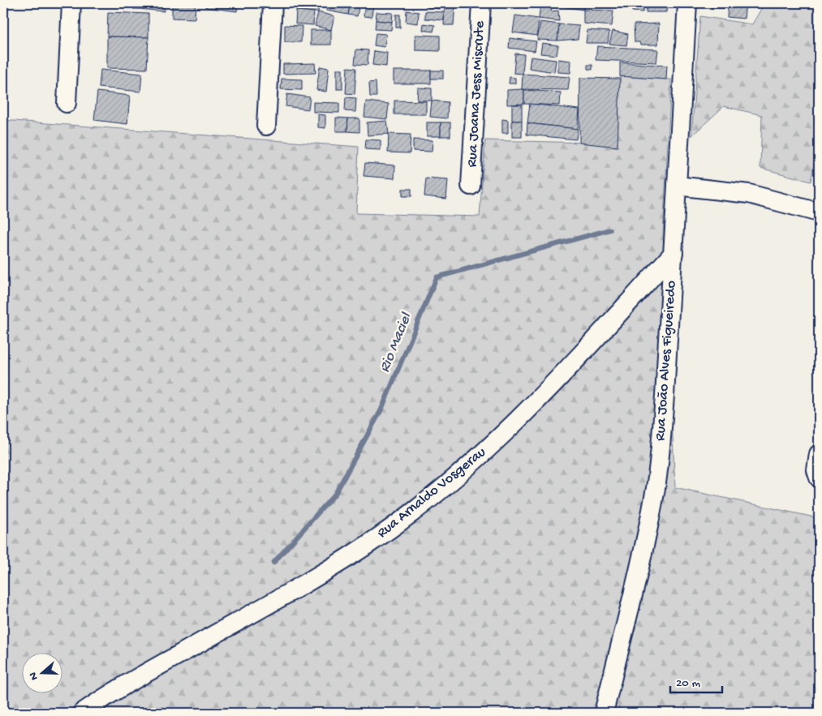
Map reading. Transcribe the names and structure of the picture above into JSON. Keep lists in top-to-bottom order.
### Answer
{
  "streets": {
    "street": ["Rua Joana Jess Miscrute", "Rua João Alves Figueiredo", "Rua Arnaldo Vosgerau"]
  },
  "crossings": [
    ["Rua João Alves Figueiredo", "Rua Arnaldo Vosgerau"]
  ],
  "water": ["Rio Maciel"],
  "scale_bar": "20 m",
  "north": "left"
}
